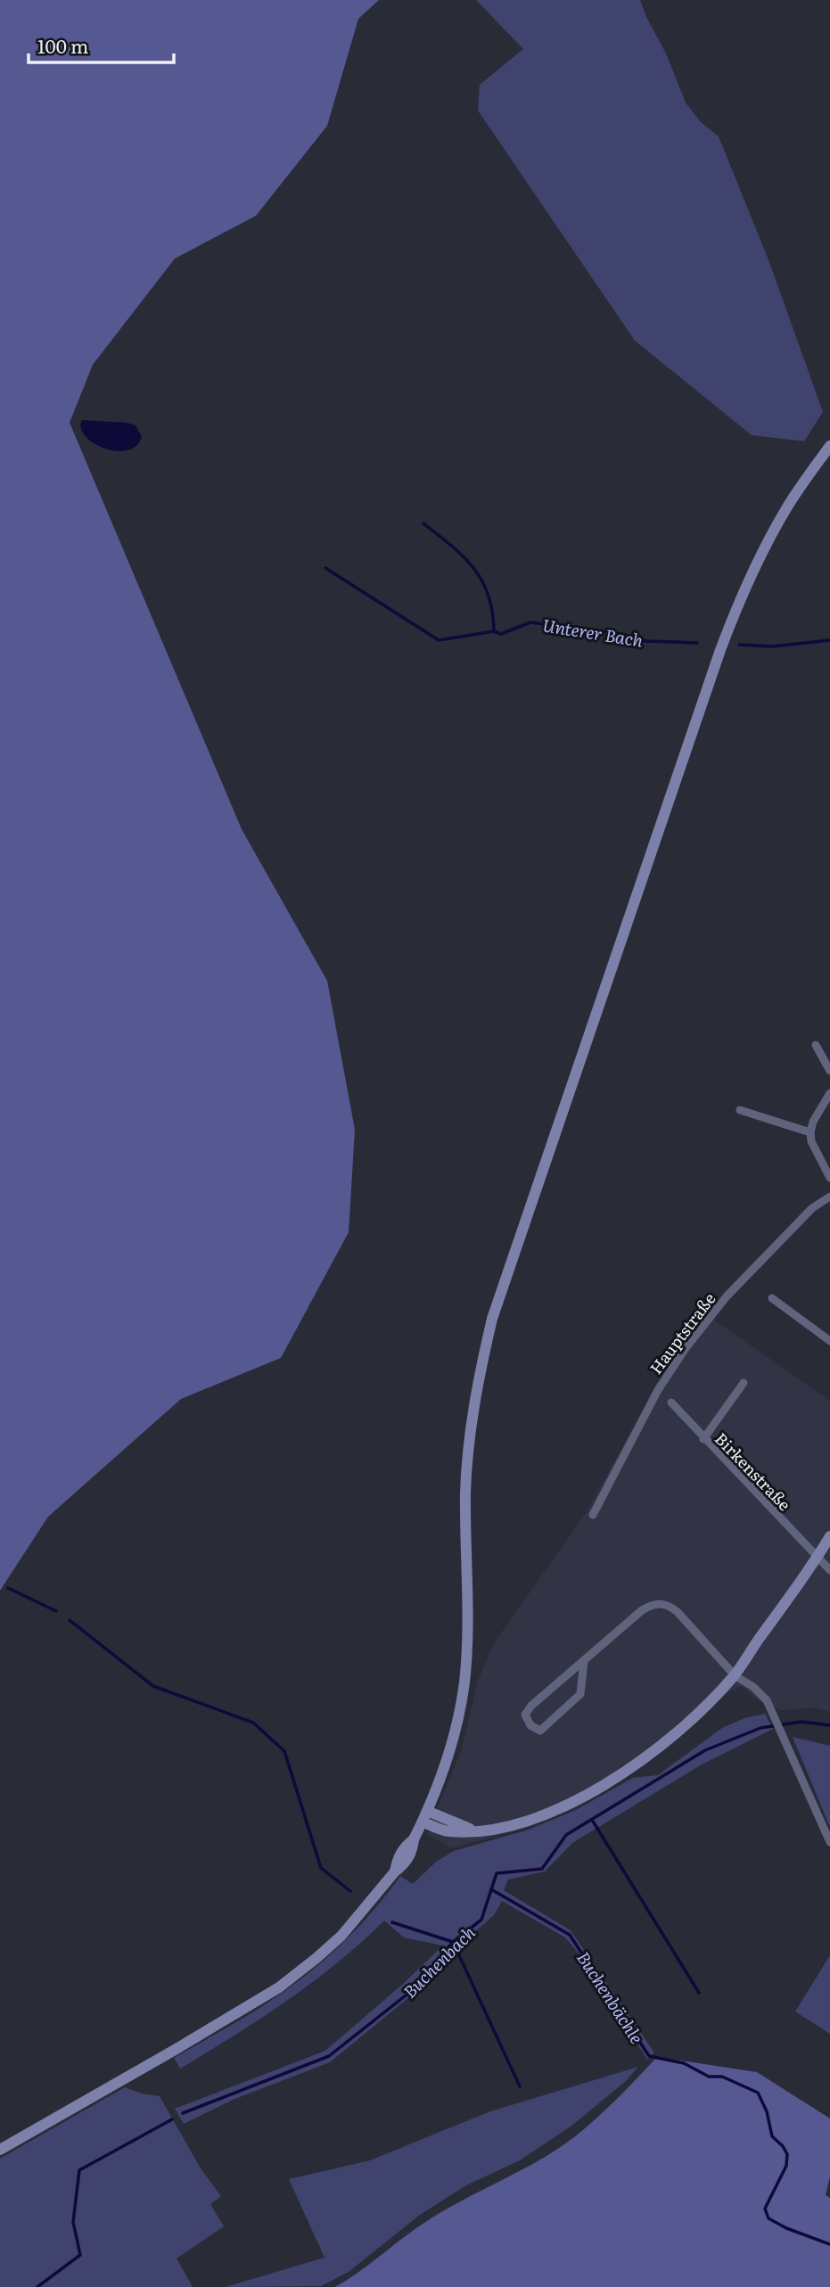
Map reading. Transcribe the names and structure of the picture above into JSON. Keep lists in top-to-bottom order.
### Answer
{
  "streets": {
    "street": ["Hauptstraße", "Birkenstraße"]
  },
  "water": ["Unterer Bach", "Buchenbach", "Buchenbächle"],
  "scale_bar": "100 m"
}
